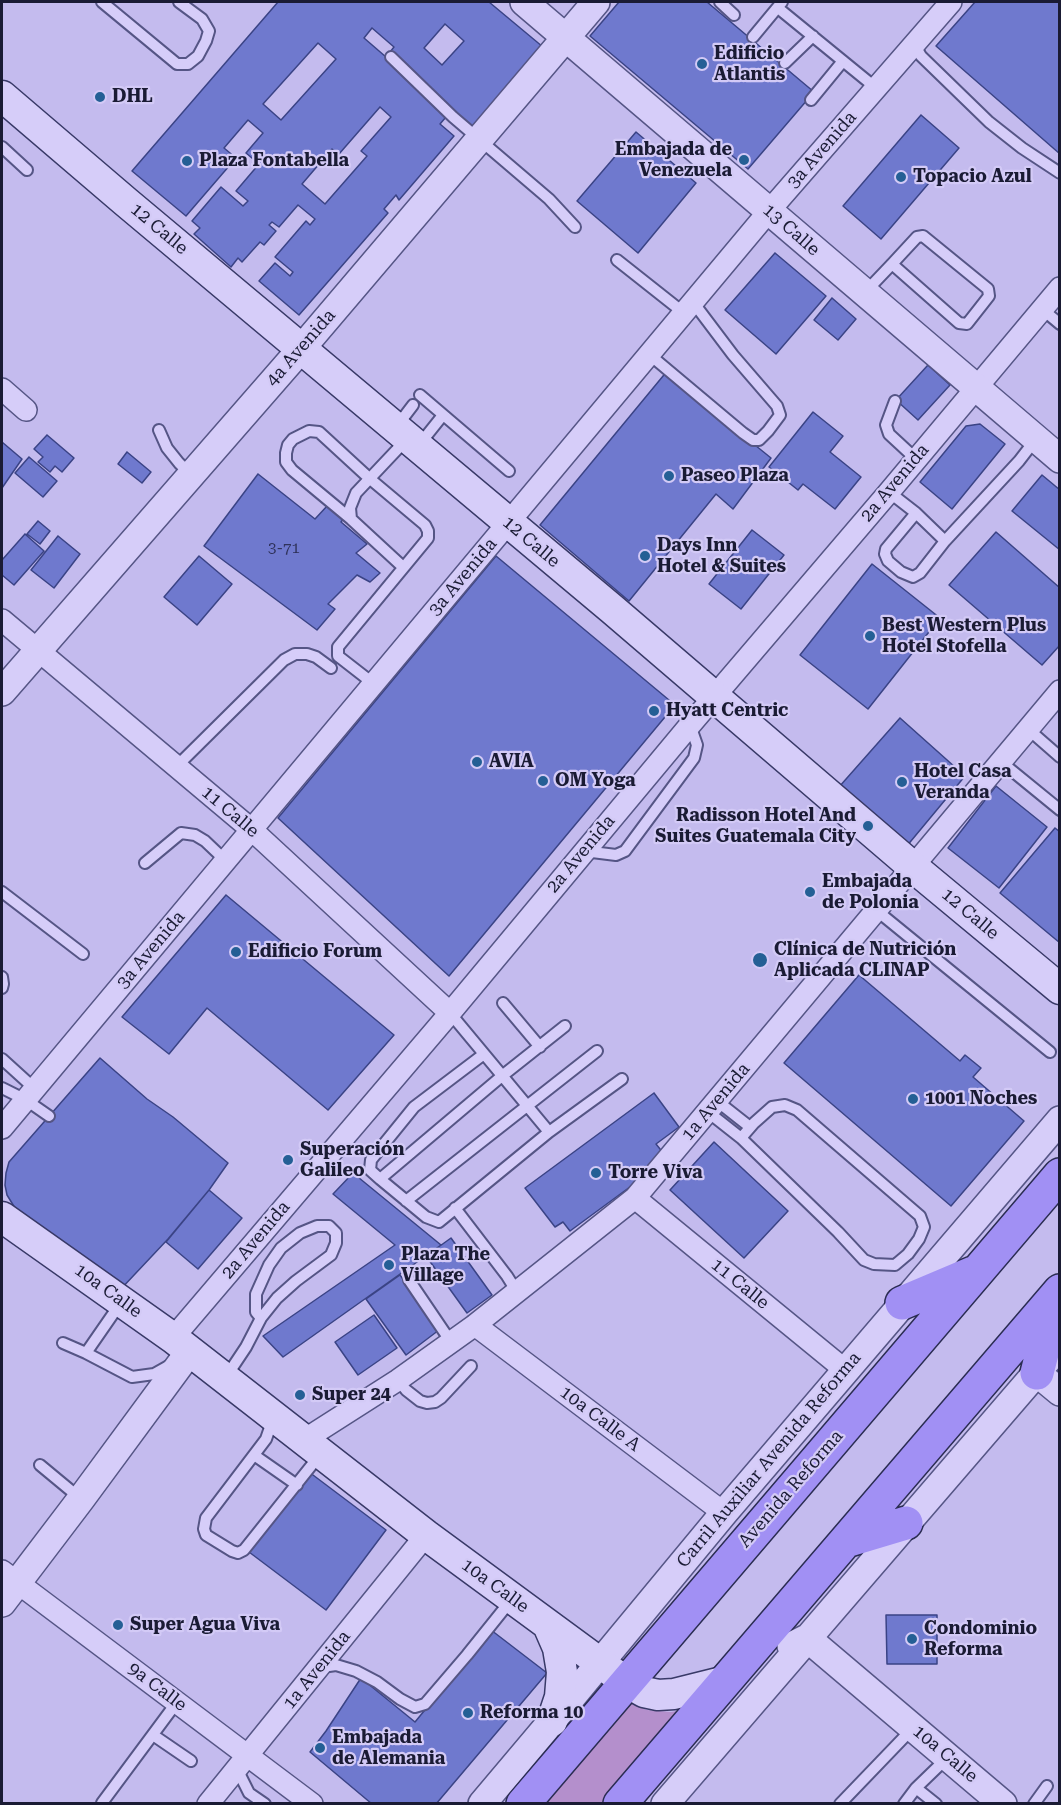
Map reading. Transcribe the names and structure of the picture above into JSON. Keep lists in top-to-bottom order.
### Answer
{
  "streets": {
    "main road": ["12 Calle", "10a Calle", "Avenida Reforma"],
    "street": [
      "3a Avenida",
      "13 Calle",
      "4a Avenida",
      "2a Avenida",
      "11 Calle",
      "1a Avenida",
      "10a Calle A",
      "Carril Auxiliar Avenida Reforma",
      "9a Calle"
    ]
  },
  "crossings": [
    ["3a Avenida", "12 Calle"],
    ["3a Avenida", "13 Calle"],
    ["3a Avenida", "11 Calle"],
    ["12 Calle", "4a Avenida"],
    ["12 Calle", "2a Avenida"],
    ["12 Calle", "1a Avenida"],
    ["13 Calle", "4a Avenida"],
    ["13 Calle", "2a Avenida"],
    ["4a Avenida", "11 Calle"],
    ["2a Avenida", "11 Calle"],
    ["2a Avenida", "10a Calle"],
    ["2a Avenida", "9a Calle"],
    ["11 Calle", "1a Avenida"],
    ["11 Calle", "Carril Auxiliar Avenida Reforma"],
    ["1a Avenida", "10a Calle"],
    ["1a Avenida", "10a Calle A"],
    ["1a Avenida", "9a Calle"],
    ["10a Calle", "Carril Auxiliar Avenida Reforma"],
    ["10a Calle", "Avenida Reforma"],
    ["10a Calle A", "Carril Auxiliar Avenida Reforma"]
  ],
  "places": [
    "Edificio Atlantis",
    "DHL",
    "Embajada de Venezuela",
    "Plaza Fontabella",
    "Topacio Azul",
    "Paseo Plaza",
    "Days Inn Hotel & Suites",
    "Best Western Plus Hotel Stofella",
    "Hyatt Centric",
    "AVIA",
    "OM Yoga",
    "Hotel Casa Veranda",
    "Radisson Hotel And Suites Guatemala City",
    "Embajada de Polonia",
    "Edificio Forum",
    "Clínica de Nutrición Aplicada CLINAP",
    "1001 Noches",
    "Superación Galileo",
    "Torre Viva",
    "Plaza The Village",
    "Super 24",
    "Super Agua Viva",
    "Condominio Reforma",
    "Reforma 10",
    "Embajada de Alemania"
  ],
  "house_numbers": ["3-71"]
}
